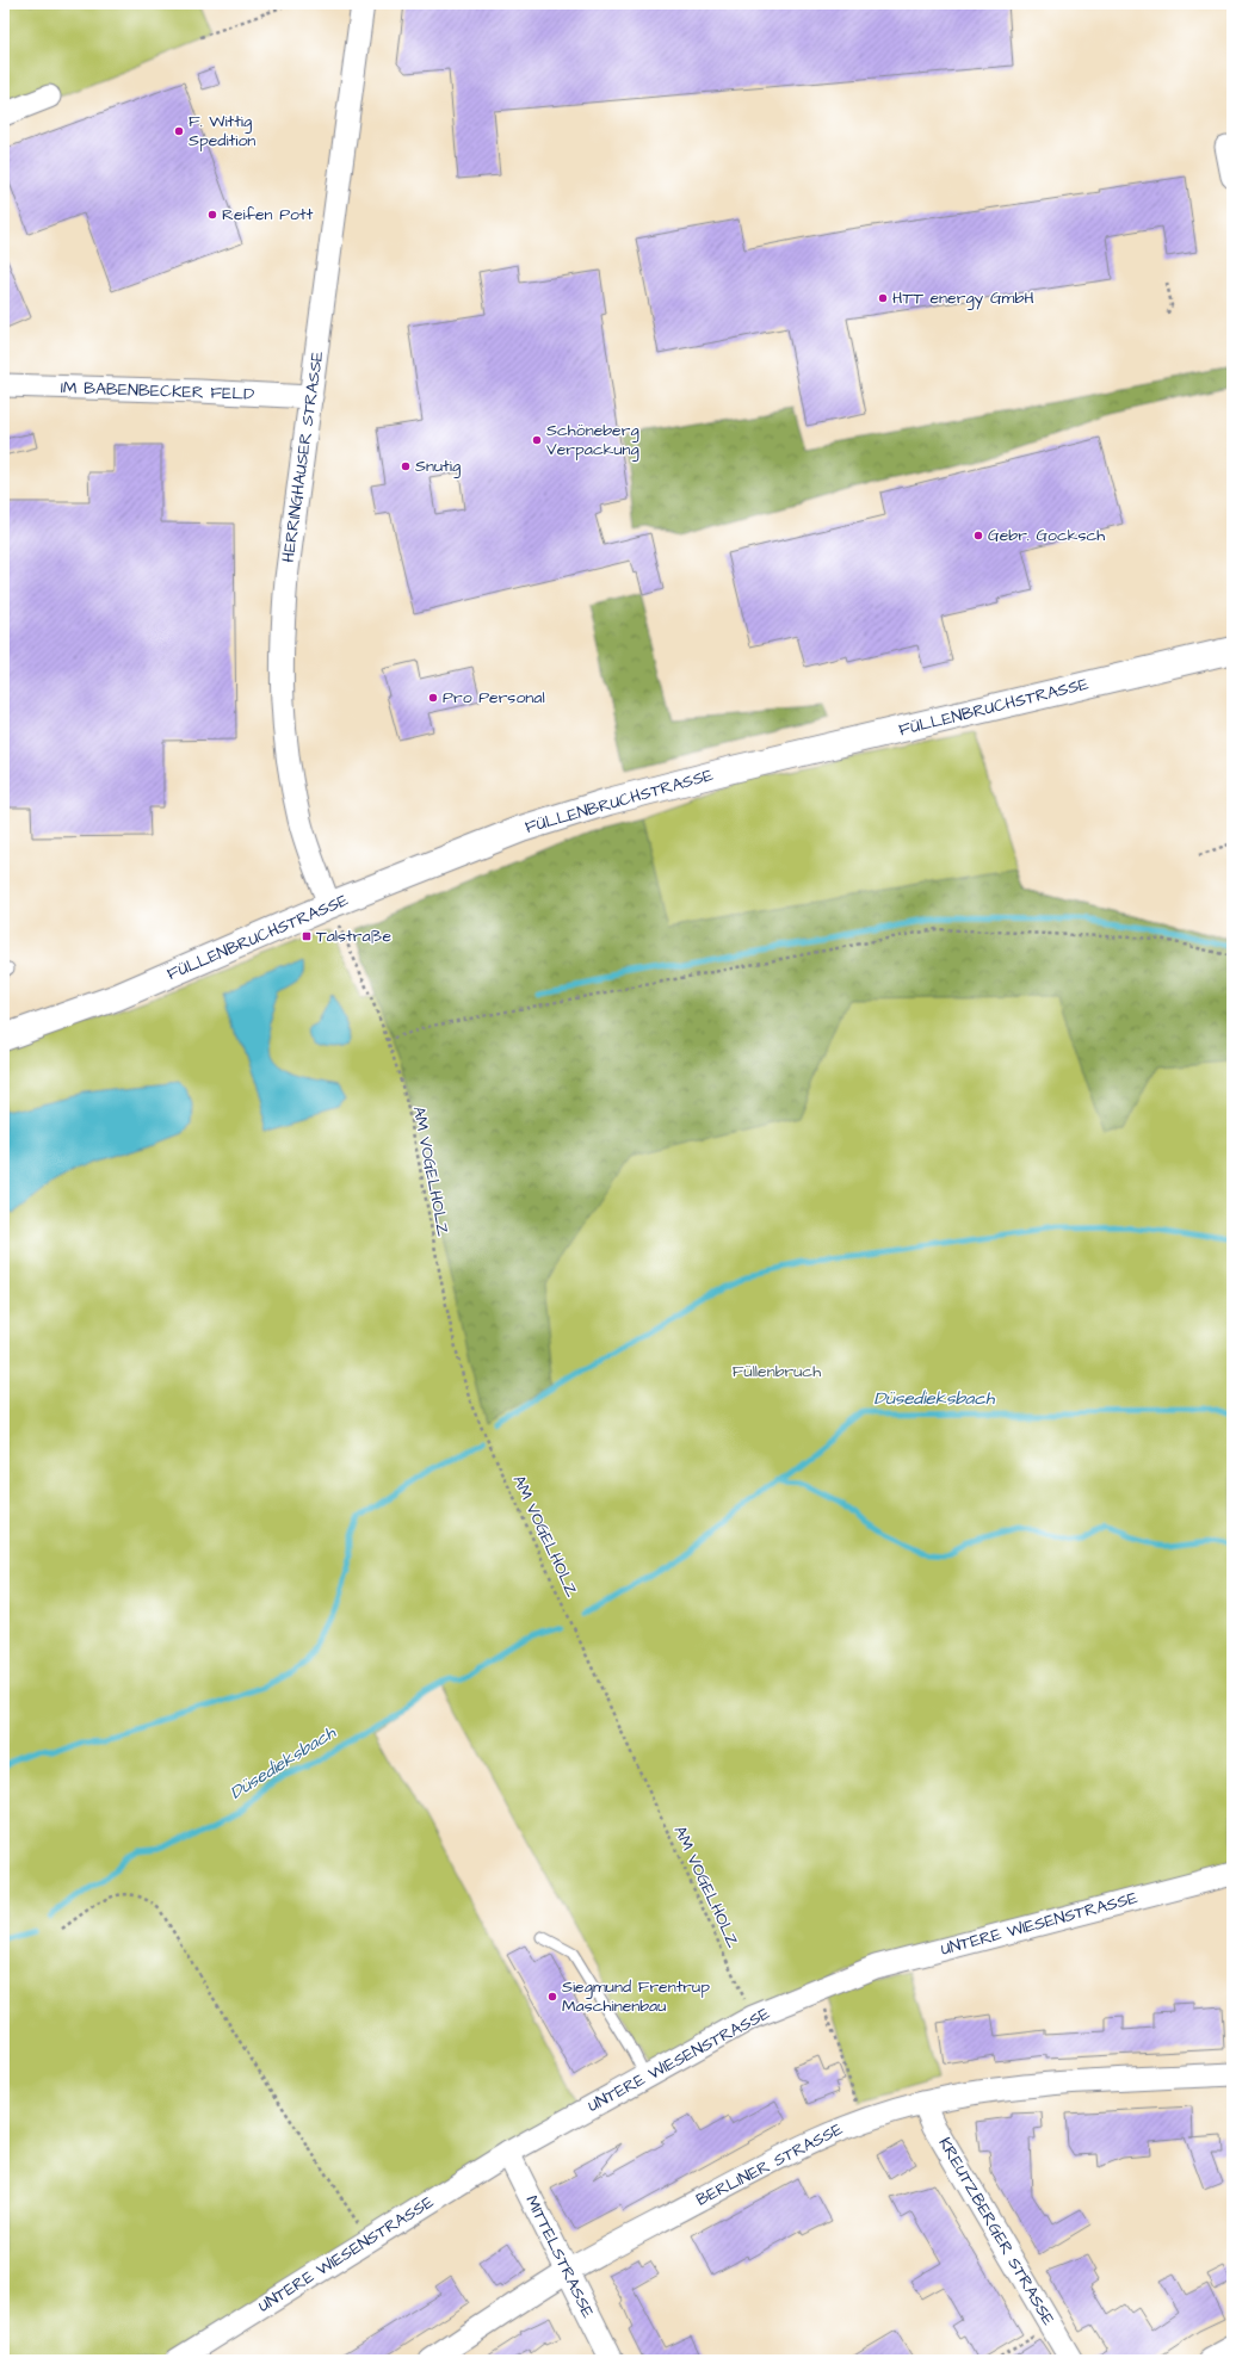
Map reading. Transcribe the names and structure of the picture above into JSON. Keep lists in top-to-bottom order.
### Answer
{
  "streets": {
    "street": [
      "IM BABENBECKER FELD",
      "HERRINGHAUSER STRASSE",
      "FÜLLENBRUCHSTRASSE",
      "UNTERE WIESENSTRASSE",
      "BERLINER STRASSE",
      "KREUTZBERGER STRASSE",
      "MITTELSTRASSE"
    ],
    "path": ["AM VOGELHOLZ"]
  },
  "crossings": [
    ["IM BABENBECKER FELD", "HERRINGHAUSER STRASSE"],
    ["HERRINGHAUSER STRASSE", "FÜLLENBRUCHSTRASSE"],
    ["HERRINGHAUSER STRASSE", "AM VOGELHOLZ"],
    ["FÜLLENBRUCHSTRASSE", "AM VOGELHOLZ"],
    ["AM VOGELHOLZ", "UNTERE WIESENSTRASSE"],
    ["UNTERE WIESENSTRASSE", "MITTELSTRASSE"],
    ["BERLINER STRASSE", "KREUTZBERGER STRASSE"],
    ["BERLINER STRASSE", "MITTELSTRASSE"]
  ],
  "water": ["Düsedieksbach"],
  "parks": ["Füllenbruch"],
  "places": {
    "other": [
      "F. Wittig Spedition",
      "Reifen Pott",
      "HTT energy GmbH",
      "Schöneberg Verpackung",
      "Snutig",
      "Gebr. Gocksch",
      "Pro Personal",
      "Siegmund Frentrup Maschinenbau"
    ],
    "transit": ["Talstraße"]
  }
}
